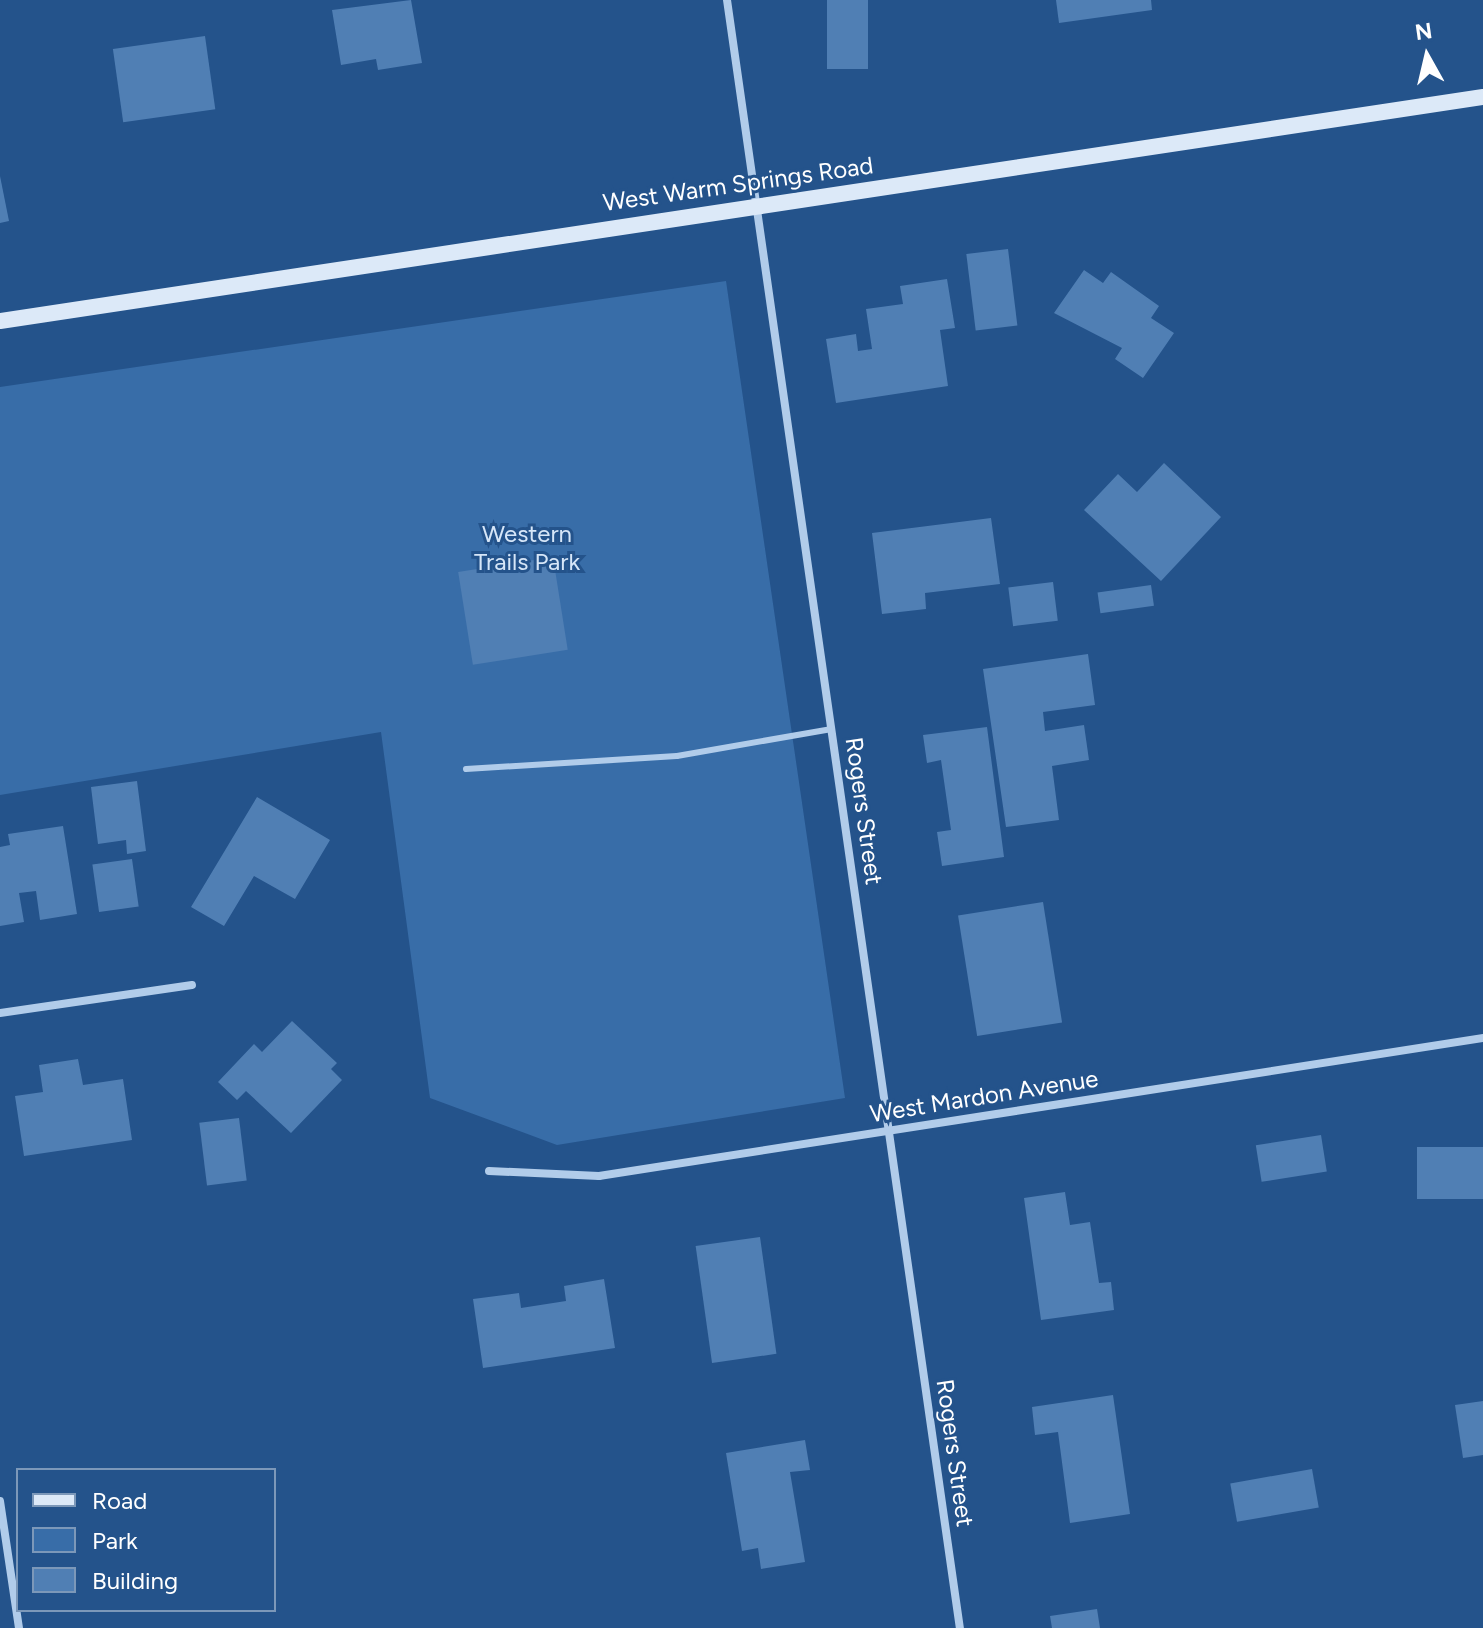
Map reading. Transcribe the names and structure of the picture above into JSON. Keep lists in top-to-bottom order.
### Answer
{
  "streets": {
    "main road": ["West Warm Springs Road"],
    "street": ["Rogers Street", "West Mardon Avenue"]
  },
  "crossings": [
    ["West Warm Springs Road", "Rogers Street"],
    ["Rogers Street", "West Mardon Avenue"]
  ],
  "parks": ["Western Trails Park"],
  "legend": ["Road", "Park", "Building"],
  "north": "top"
}
